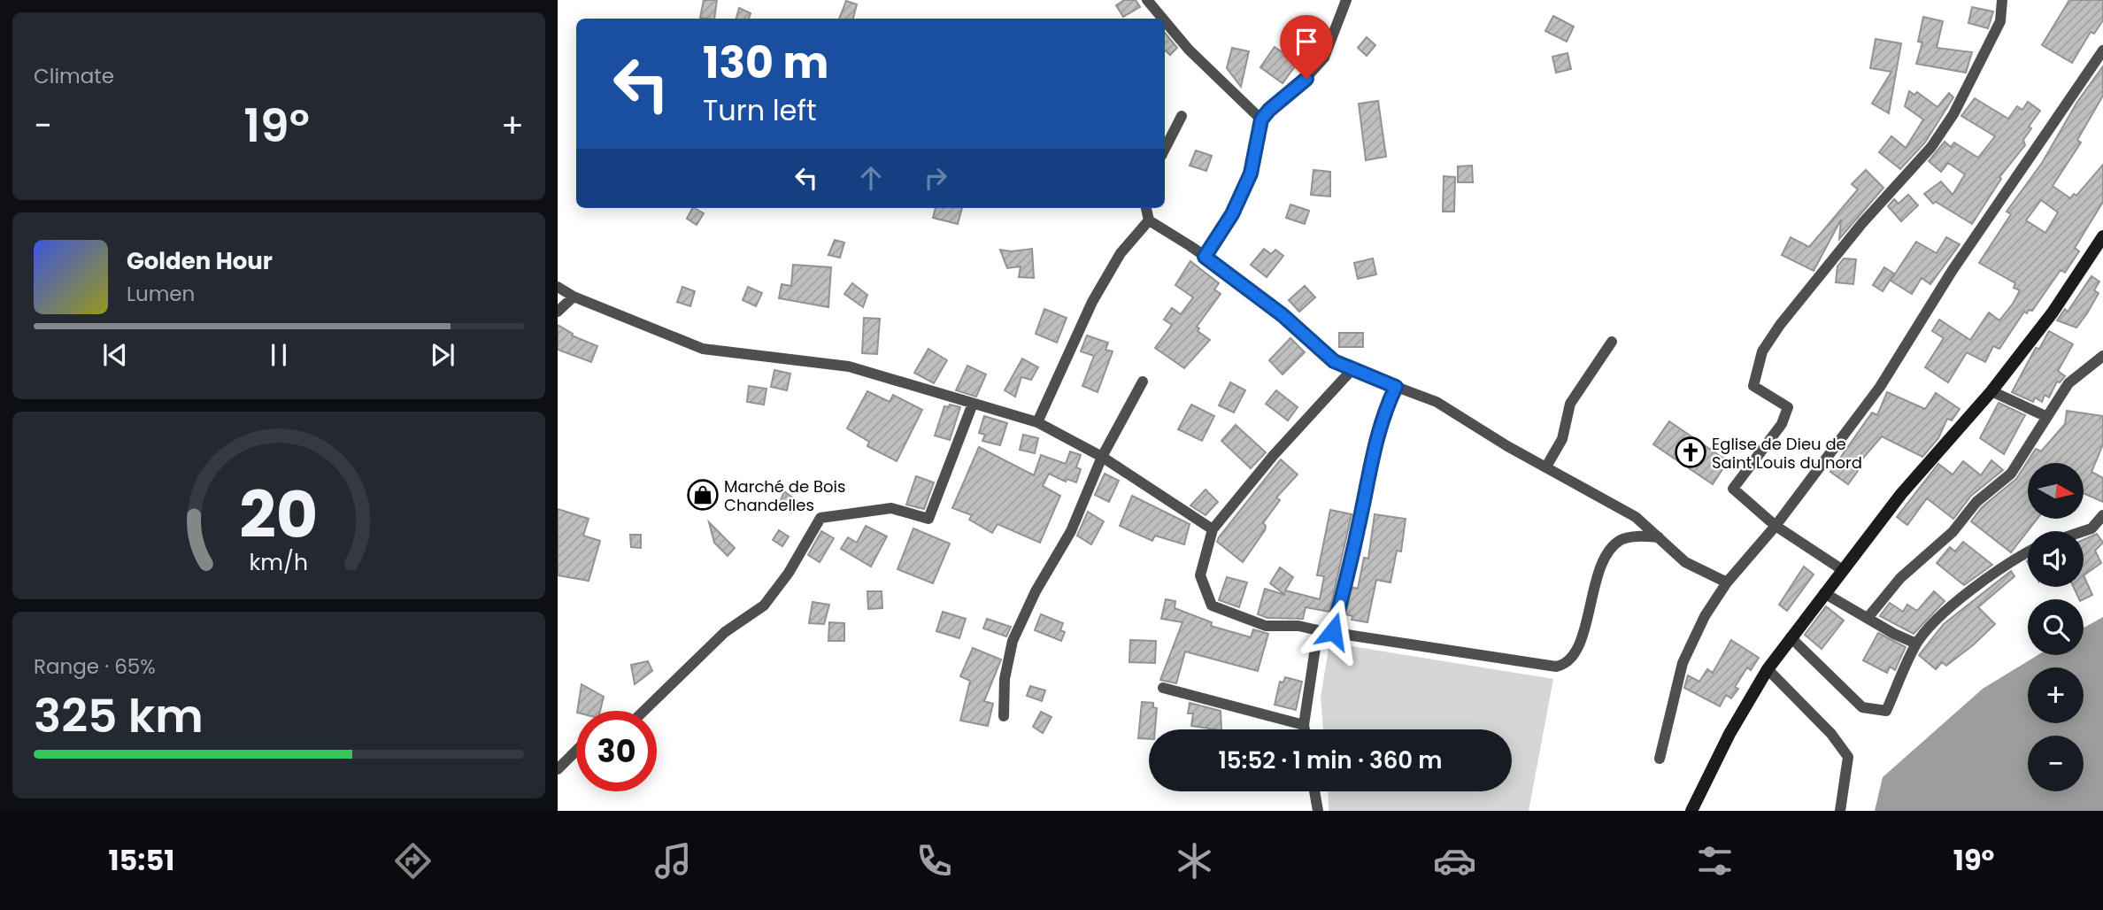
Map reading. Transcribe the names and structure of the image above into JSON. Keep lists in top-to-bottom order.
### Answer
{
  "places": {
    "church": ["Eglise de Dieu de Saint Louis du nord"],
    "shop": ["Marché de Bois Chandelles"]
  },
  "north": "right",
  "page": {
    "tile": [
      "Climate",
      ["Range · 65%", "325 km"]
    ],
    "turn": ["130 m", "Turn left"],
    "heat": ["−", "19°", "+"],
    "song": ["Golden Hour", "Lumen"],
    "map_buttons": ["+", "−"],
    "limit": "30",
    "trip": "15:52 · 1 min · 360 m",
    "tabs": ["15:51", "19°"],
    "gauge": ["20", "km/h"]
  }
}
